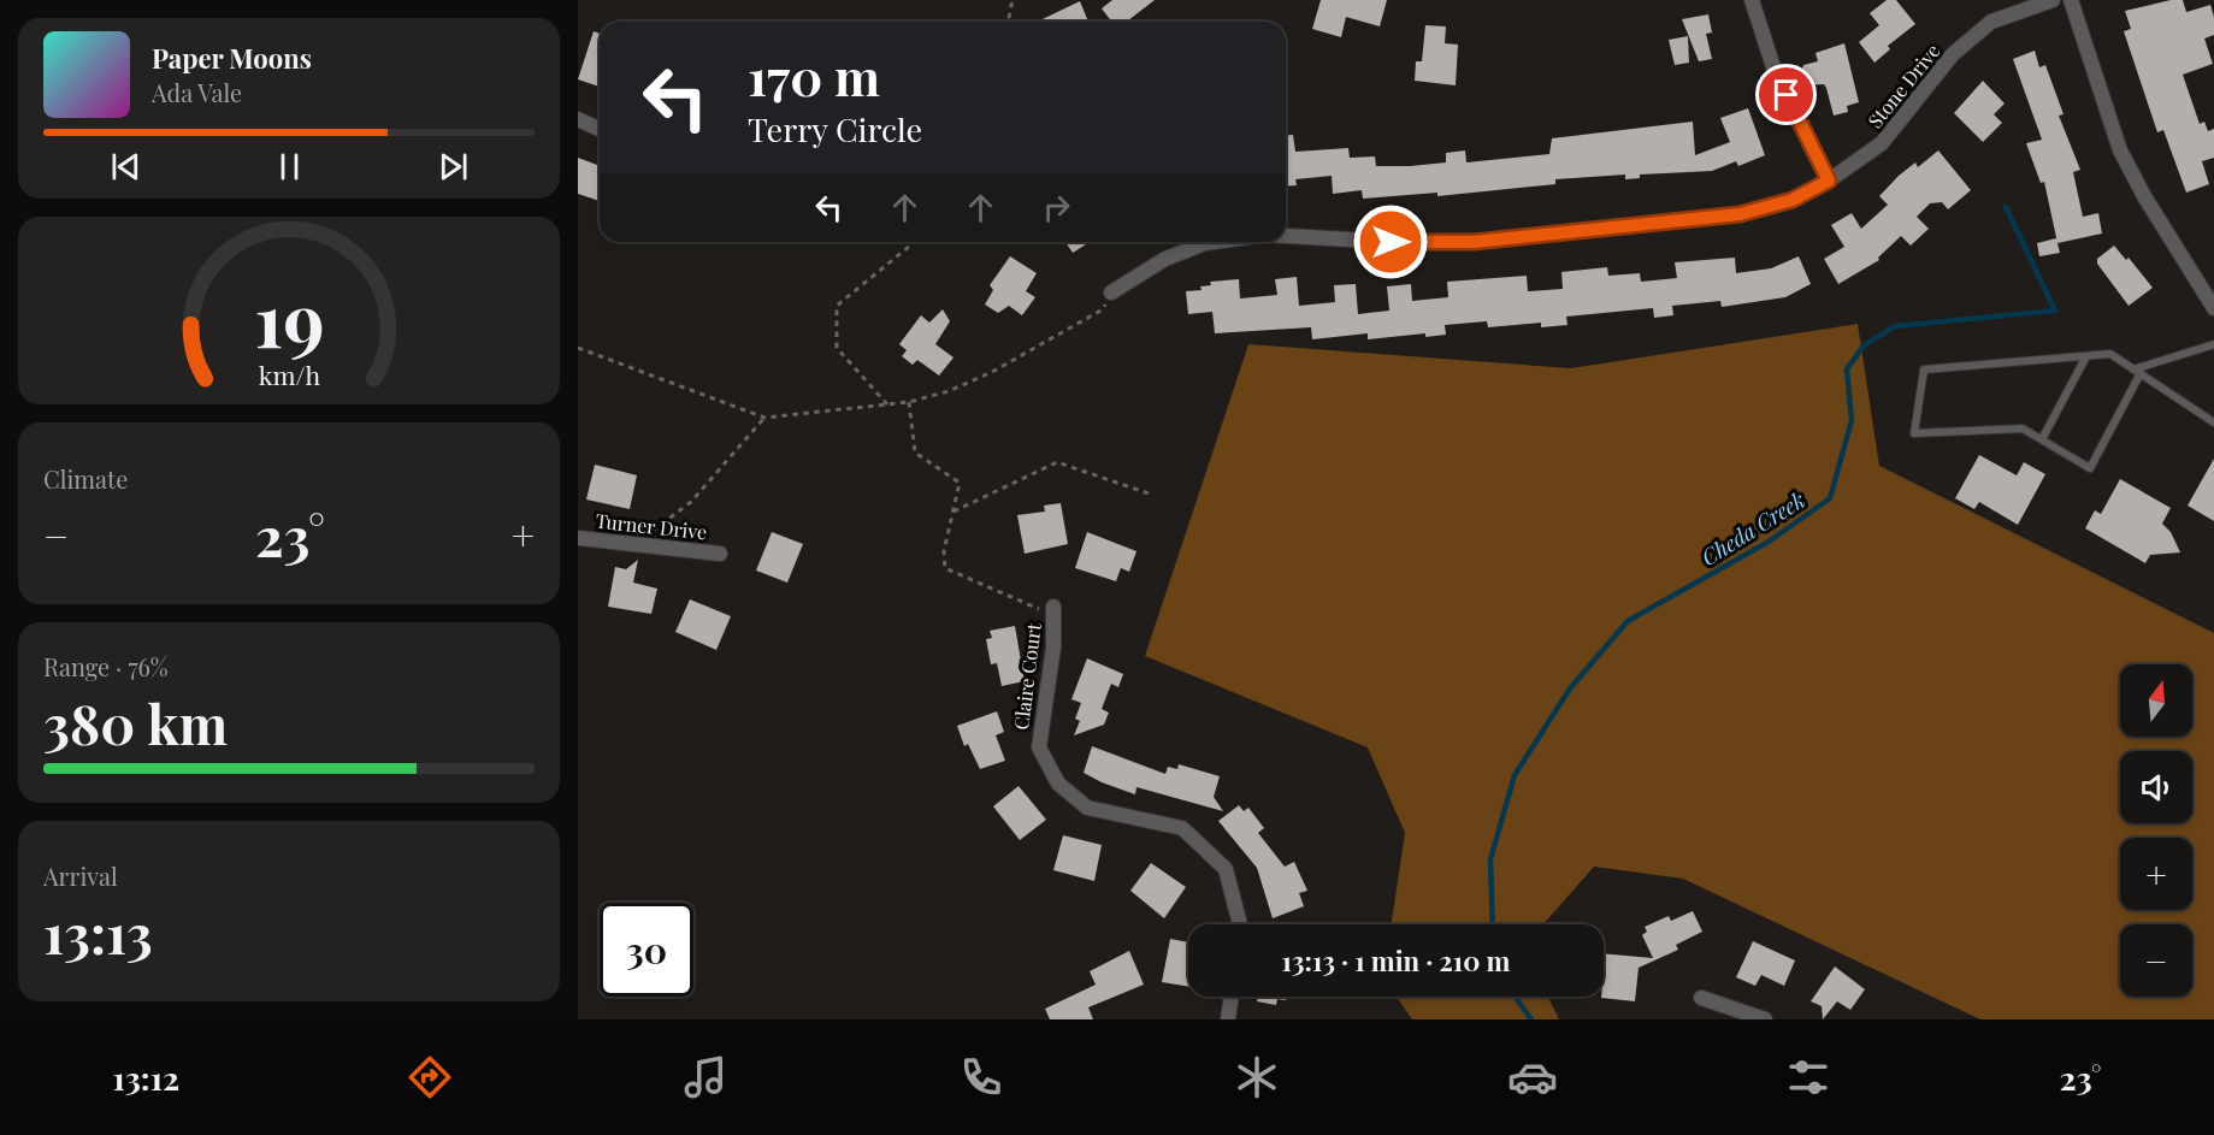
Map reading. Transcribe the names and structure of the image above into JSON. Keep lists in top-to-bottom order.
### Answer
{
  "streets": {
    "street": ["Stone Drive", "Turner Drive", "Claire Court"]
  },
  "water": ["Cheda Creek"],
  "north": "top",
  "page": {
    "turn": ["170 m", "Terry Circle"],
    "song": ["Paper Moons", "Ada Vale"],
    "tile": [
      "Climate",
      ["Range · 76%", "380 km"],
      ["Arrival", "13:13"]
    ],
    "heat": ["−", "23°", "+"],
    "map_buttons": ["+", "−"],
    "limit": "30",
    "trip": "13:13 · 1 min · 210 m",
    "tabs": ["13:12", "23°"],
    "gauge": ["19", "km/h"]
  }
}
